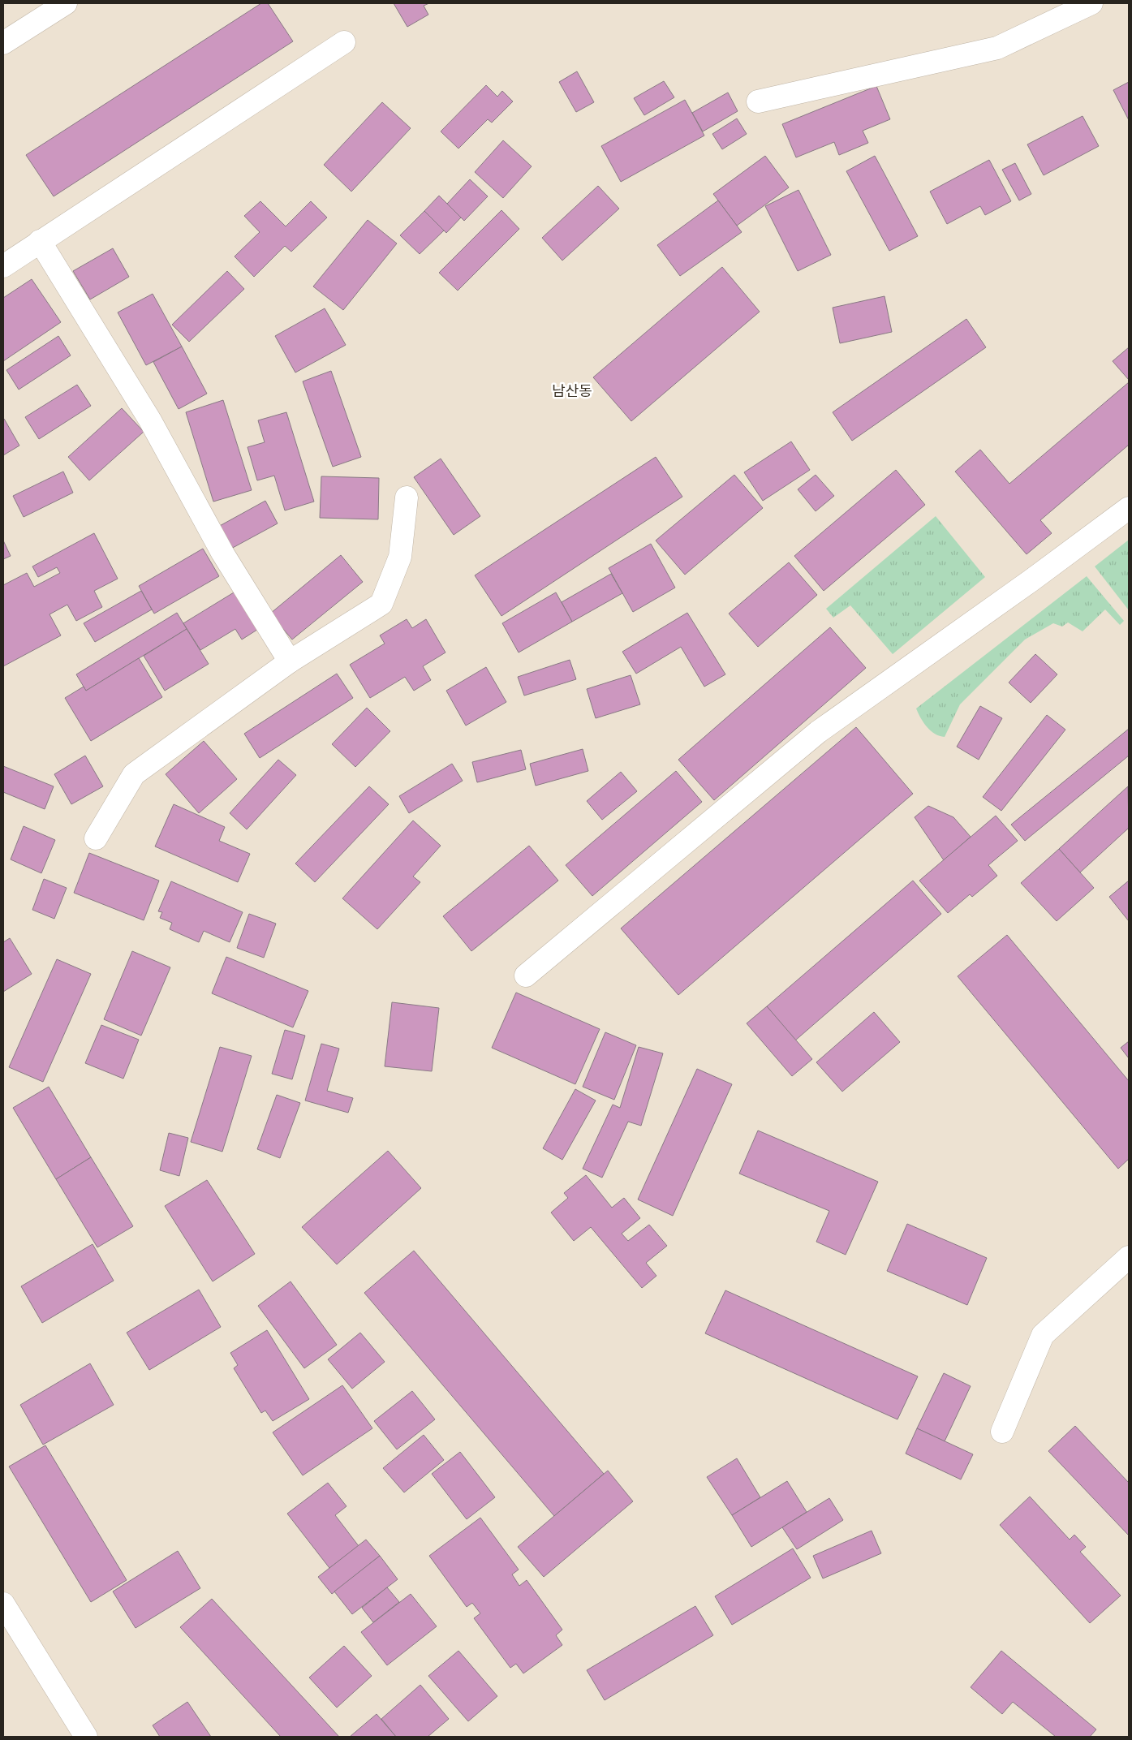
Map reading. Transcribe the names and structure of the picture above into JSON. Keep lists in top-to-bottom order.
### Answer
{
  "districts": ["남산동"]
}
